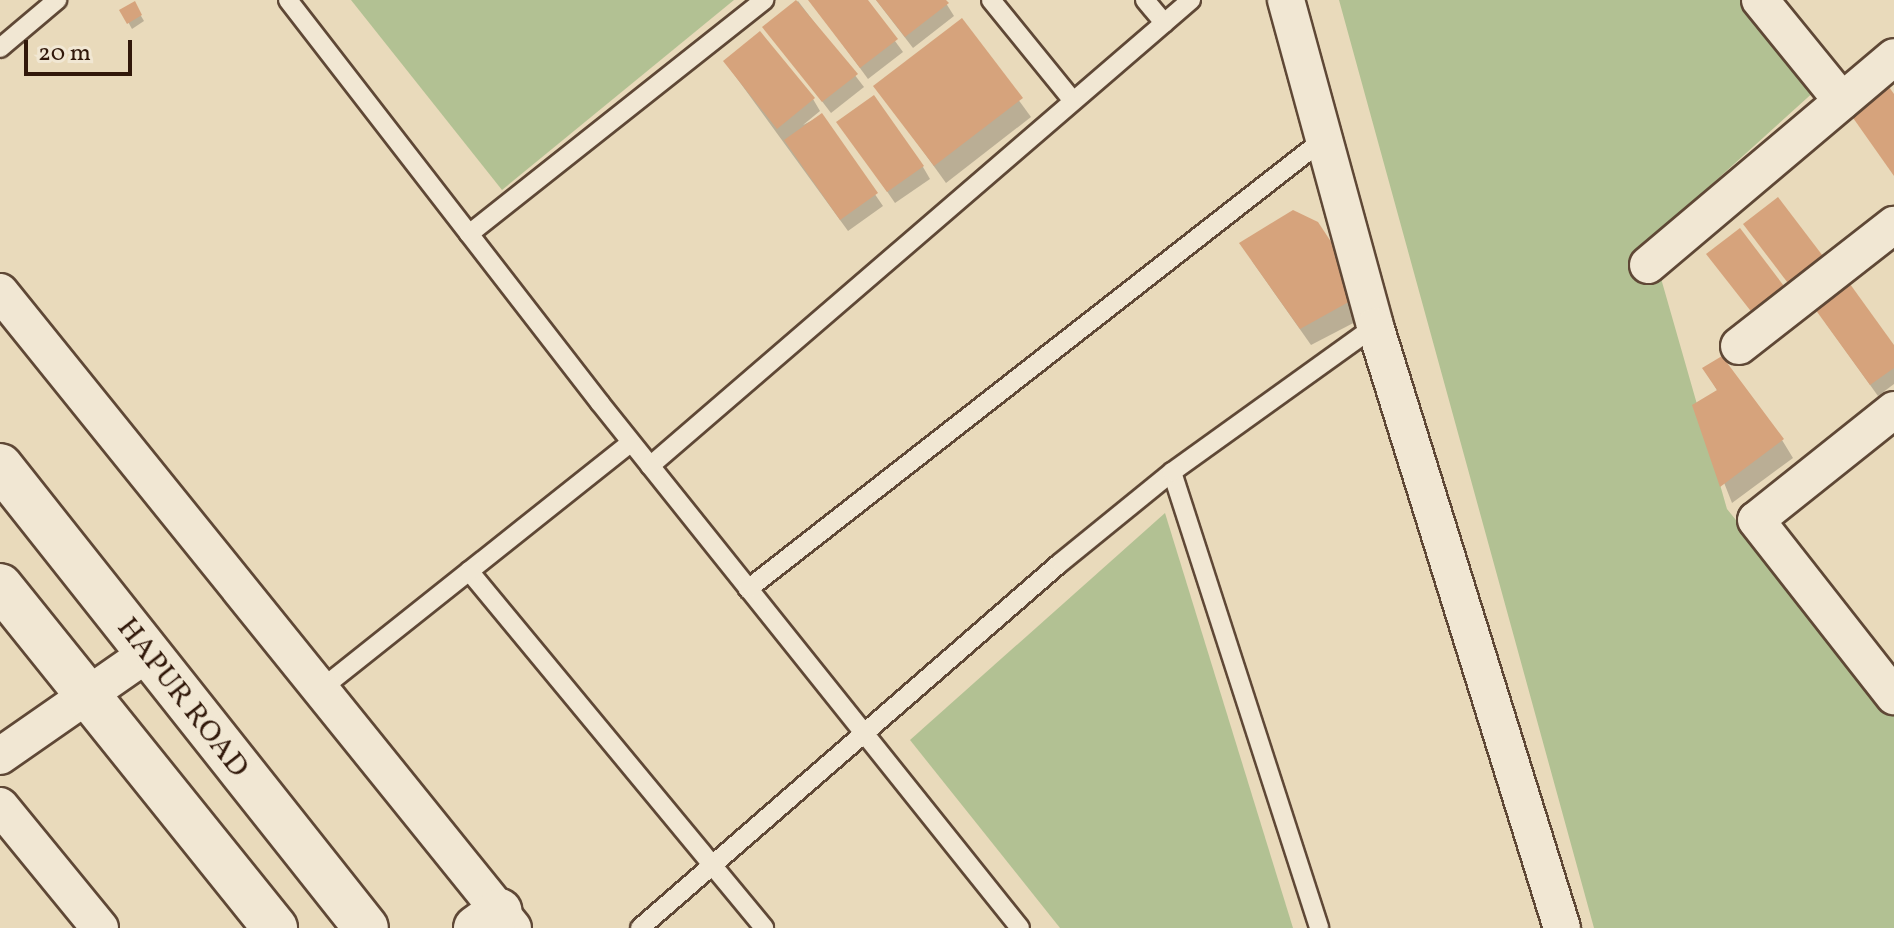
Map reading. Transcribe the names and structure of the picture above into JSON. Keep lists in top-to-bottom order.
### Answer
{
  "streets": {
    "main road": ["HAPUR ROAD"]
  },
  "scale_bar": "20 m"
}
